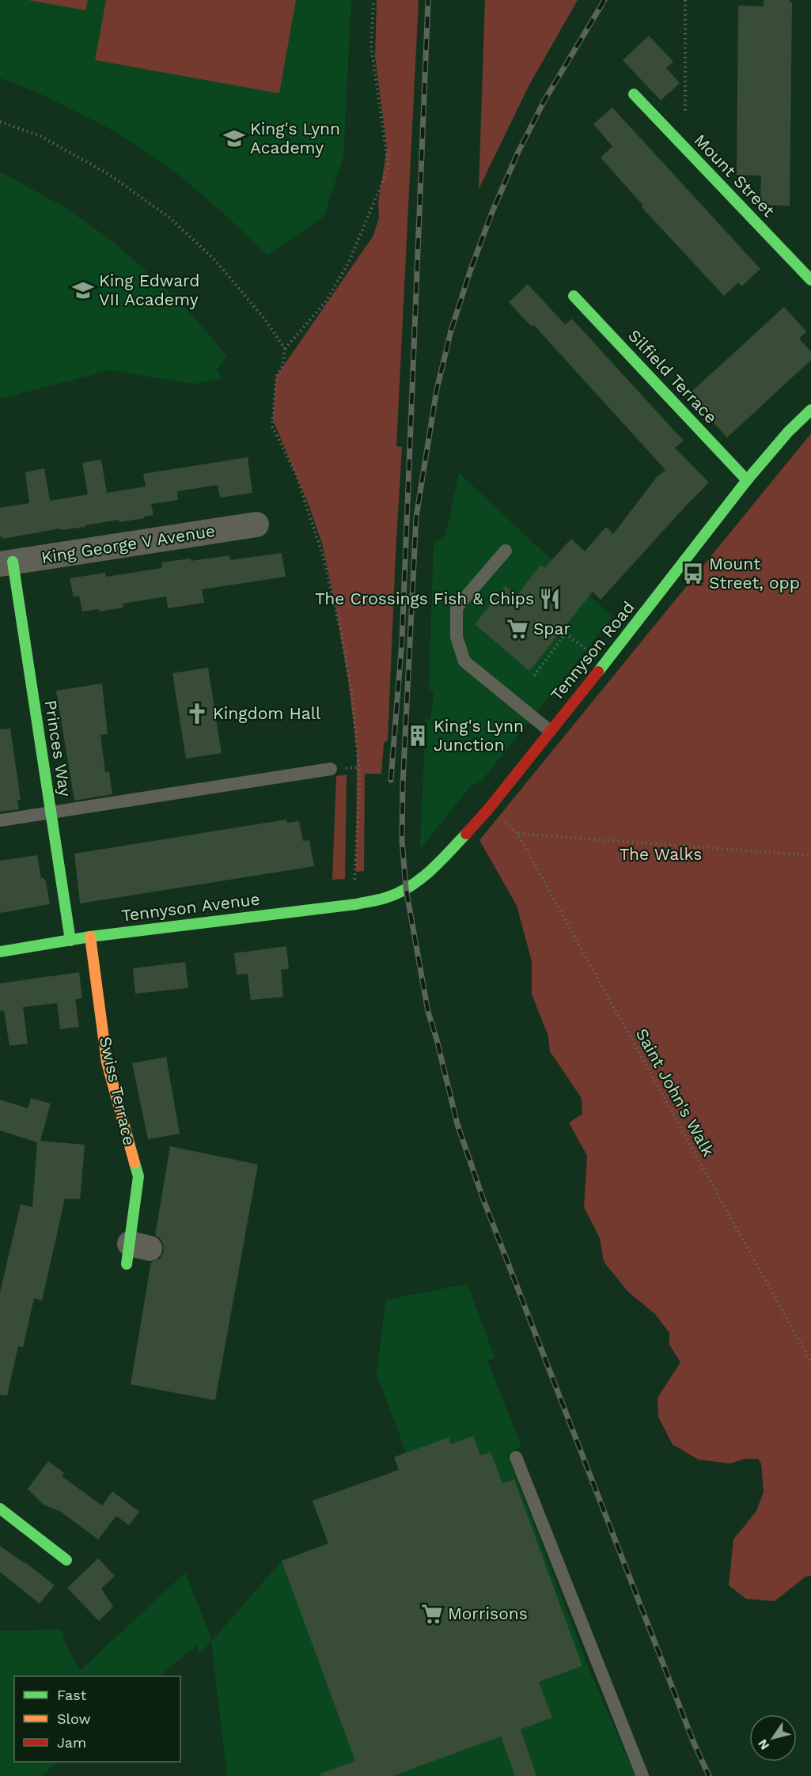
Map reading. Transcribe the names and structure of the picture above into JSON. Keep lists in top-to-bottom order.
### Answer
{
  "streets": {
    "street": [
      "Mount Street",
      "Silfield Terrace",
      "King George V Avenue",
      "Tennyson Road",
      "Princes Way",
      "Tennyson Avenue",
      "Swiss Terrace"
    ],
    "path": ["Saint John's Walk"]
  },
  "crossings": [
    ["Silfield Terrace", "Tennyson Road"],
    ["King George V Avenue", "Princes Way"],
    ["Tennyson Road", "Tennyson Avenue"],
    ["Princes Way", "Tennyson Avenue"],
    ["Tennyson Avenue", "Swiss Terrace"]
  ],
  "parks": ["The Walks"],
  "places": {
    "school or university": ["King's Lynn Academy", "King Edward VII Academy"],
    "bus stop": ["Mount Street, opp"],
    "restaurant": ["The Crossings Fish & Chips"],
    "supermarket": ["Spar", "Morrisons"],
    "church": ["Kingdom Hall"],
    "building": ["King's Lynn Junction"]
  },
  "legend": ["Fast", "Slow", "Jam"],
  "north": "bottom left"
}
